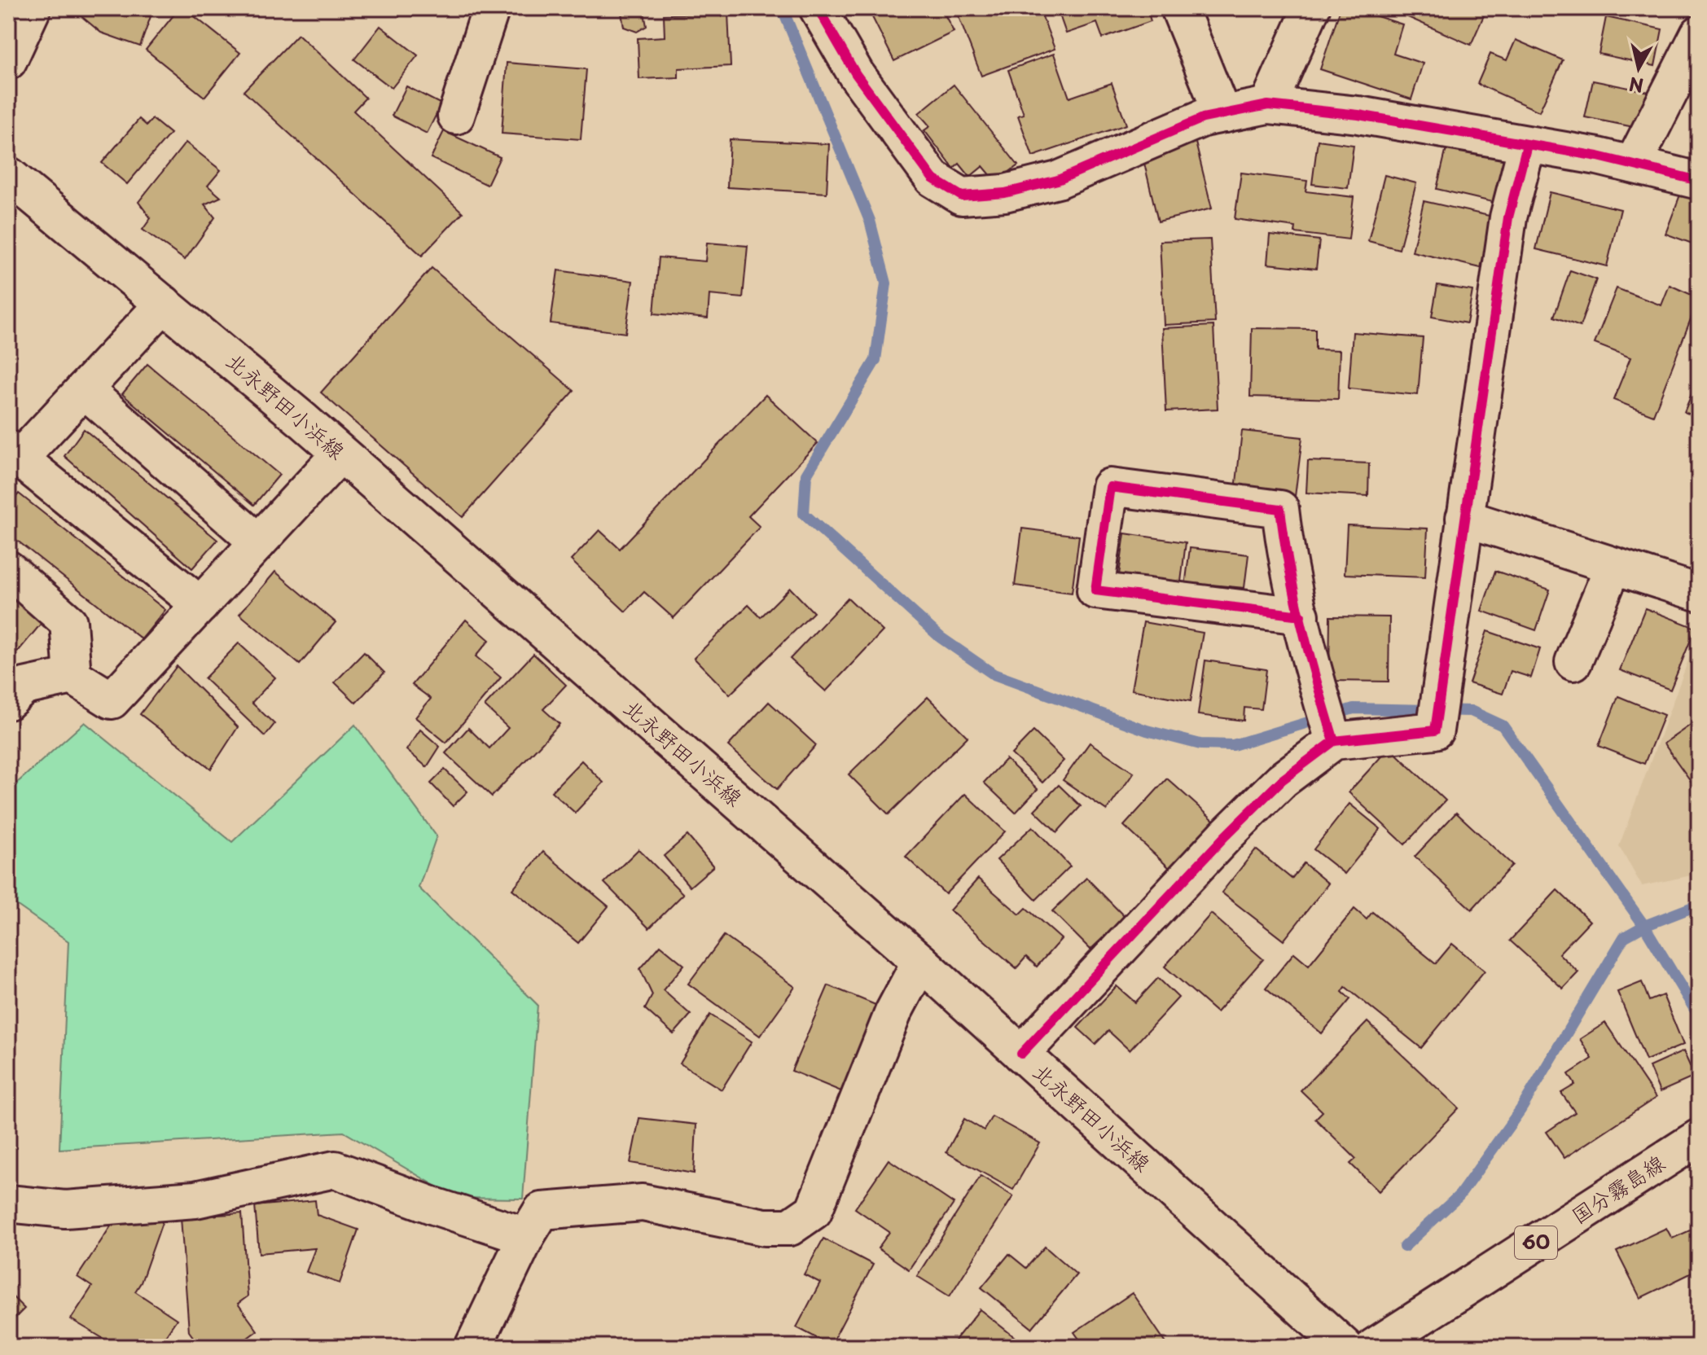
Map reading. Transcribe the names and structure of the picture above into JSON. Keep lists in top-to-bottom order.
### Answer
{
  "streets": {
    "street": ["北永野田小浜線", "国分霧島線", "60"]
  },
  "north": "bottom"
}
